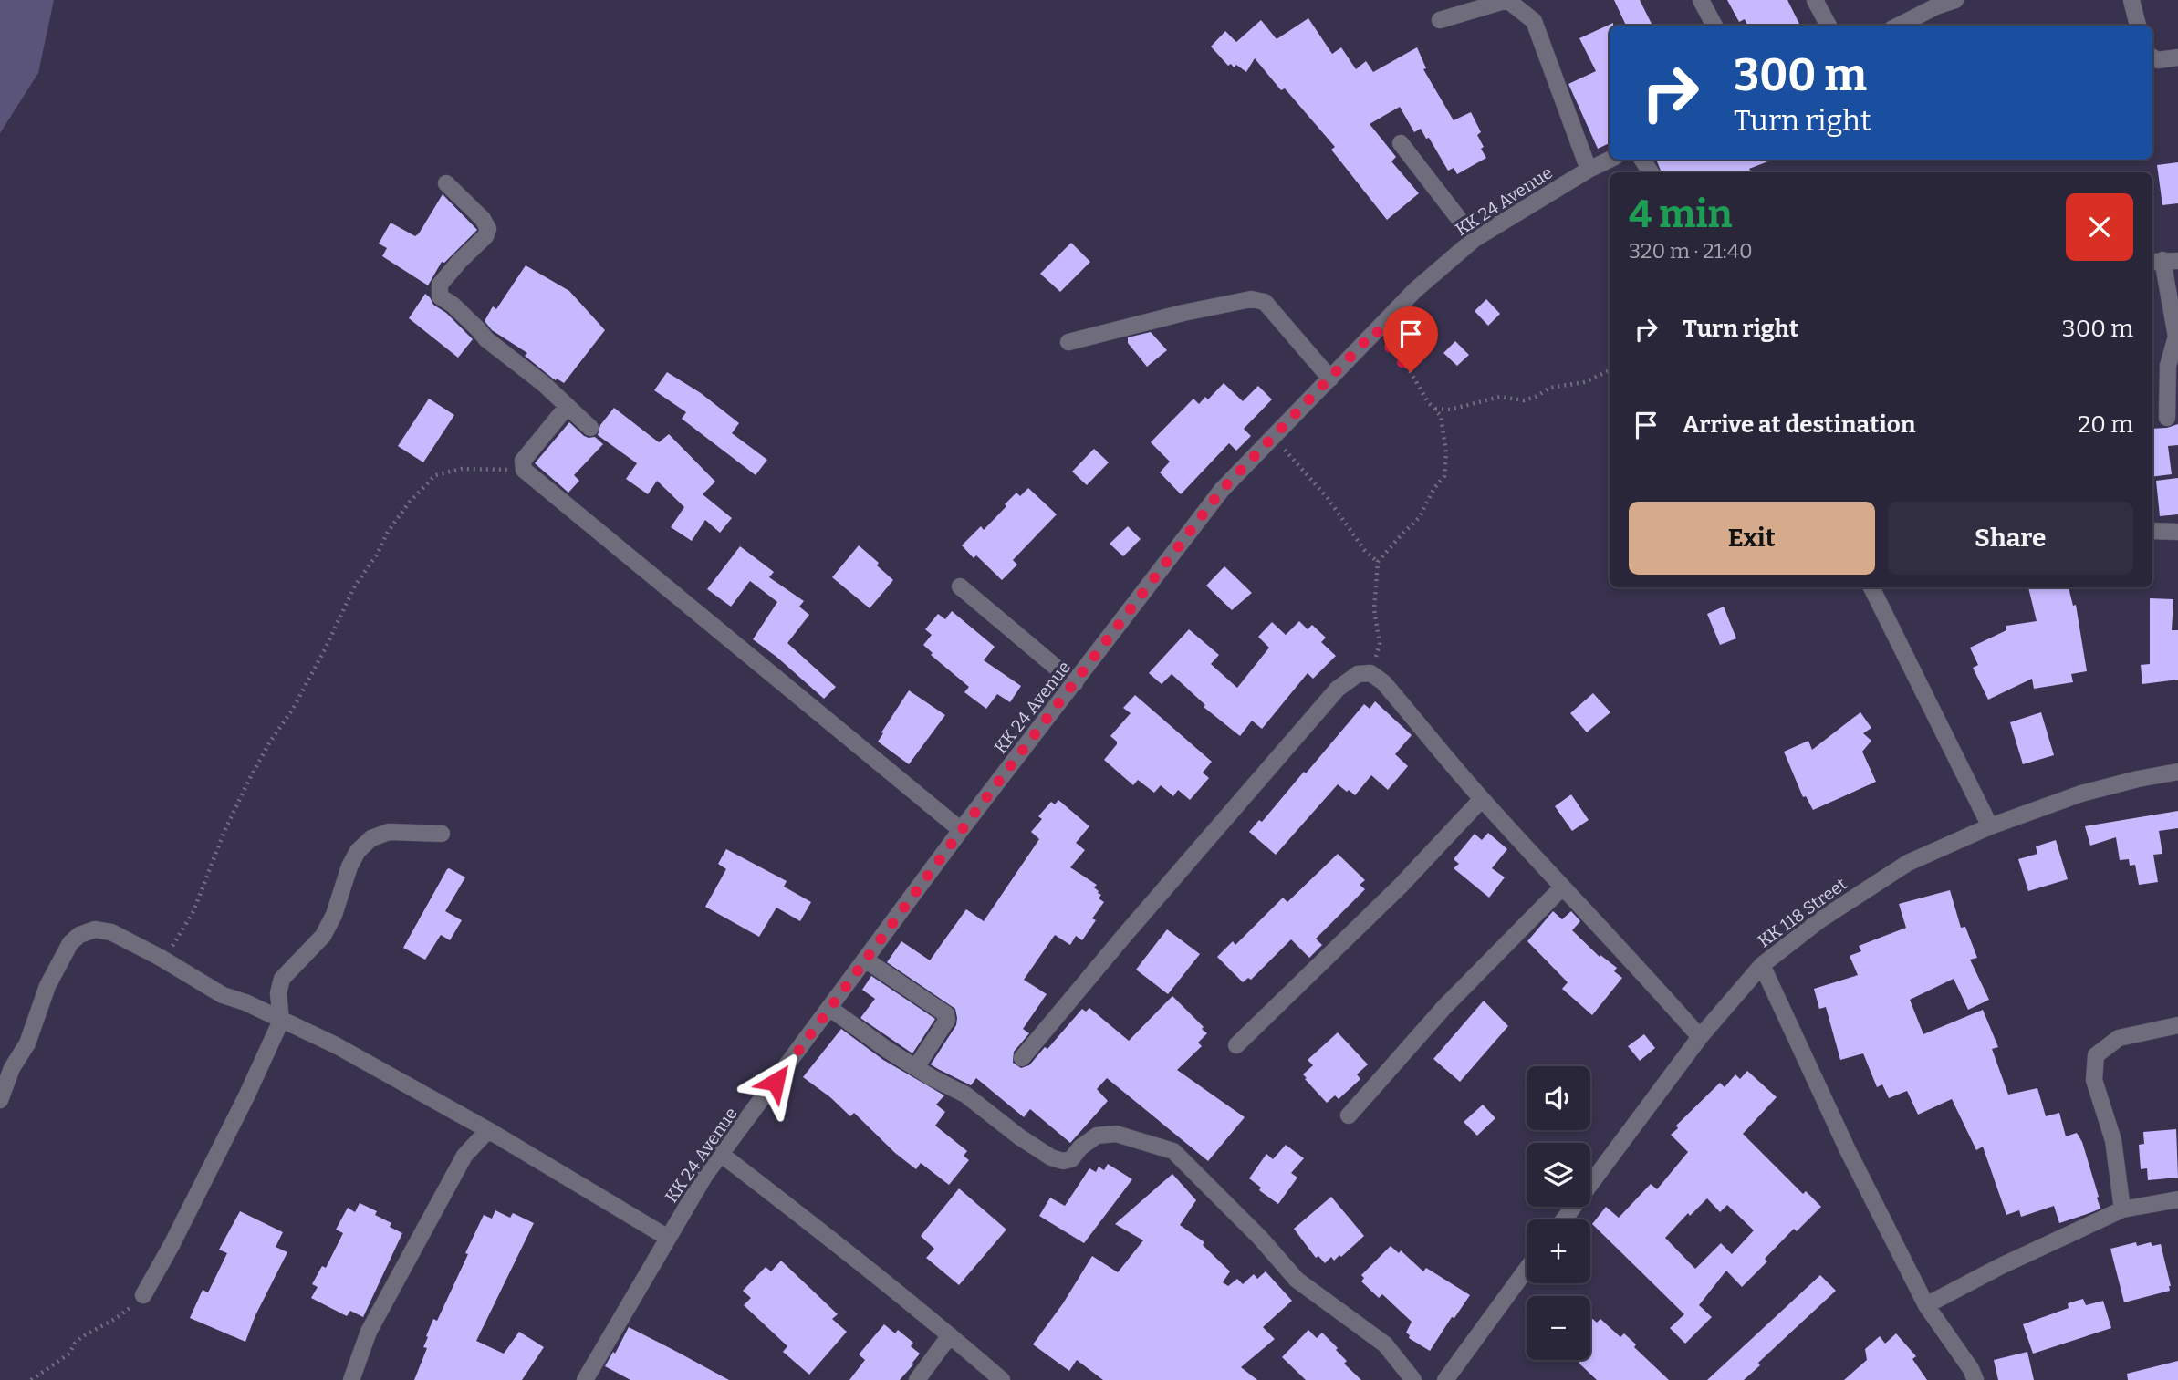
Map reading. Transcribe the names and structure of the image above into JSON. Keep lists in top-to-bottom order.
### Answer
{
  "streets": {
    "street": ["KK 24 Avenue", "KK 118 Street"]
  },
  "page": {
    "turn": ["300 m", "Turn right"],
    "heading": ["4 min", "320 m · 21:40"],
    "list": [
      {
        "name": "Turn right",
        "value": "300 m"
      },
      {
        "name": "Arrive at destination",
        "value": "20 m"
      }
    ],
    "buttons": ["Exit", "Share"],
    "map_buttons": ["+", "−"]
  }
}
